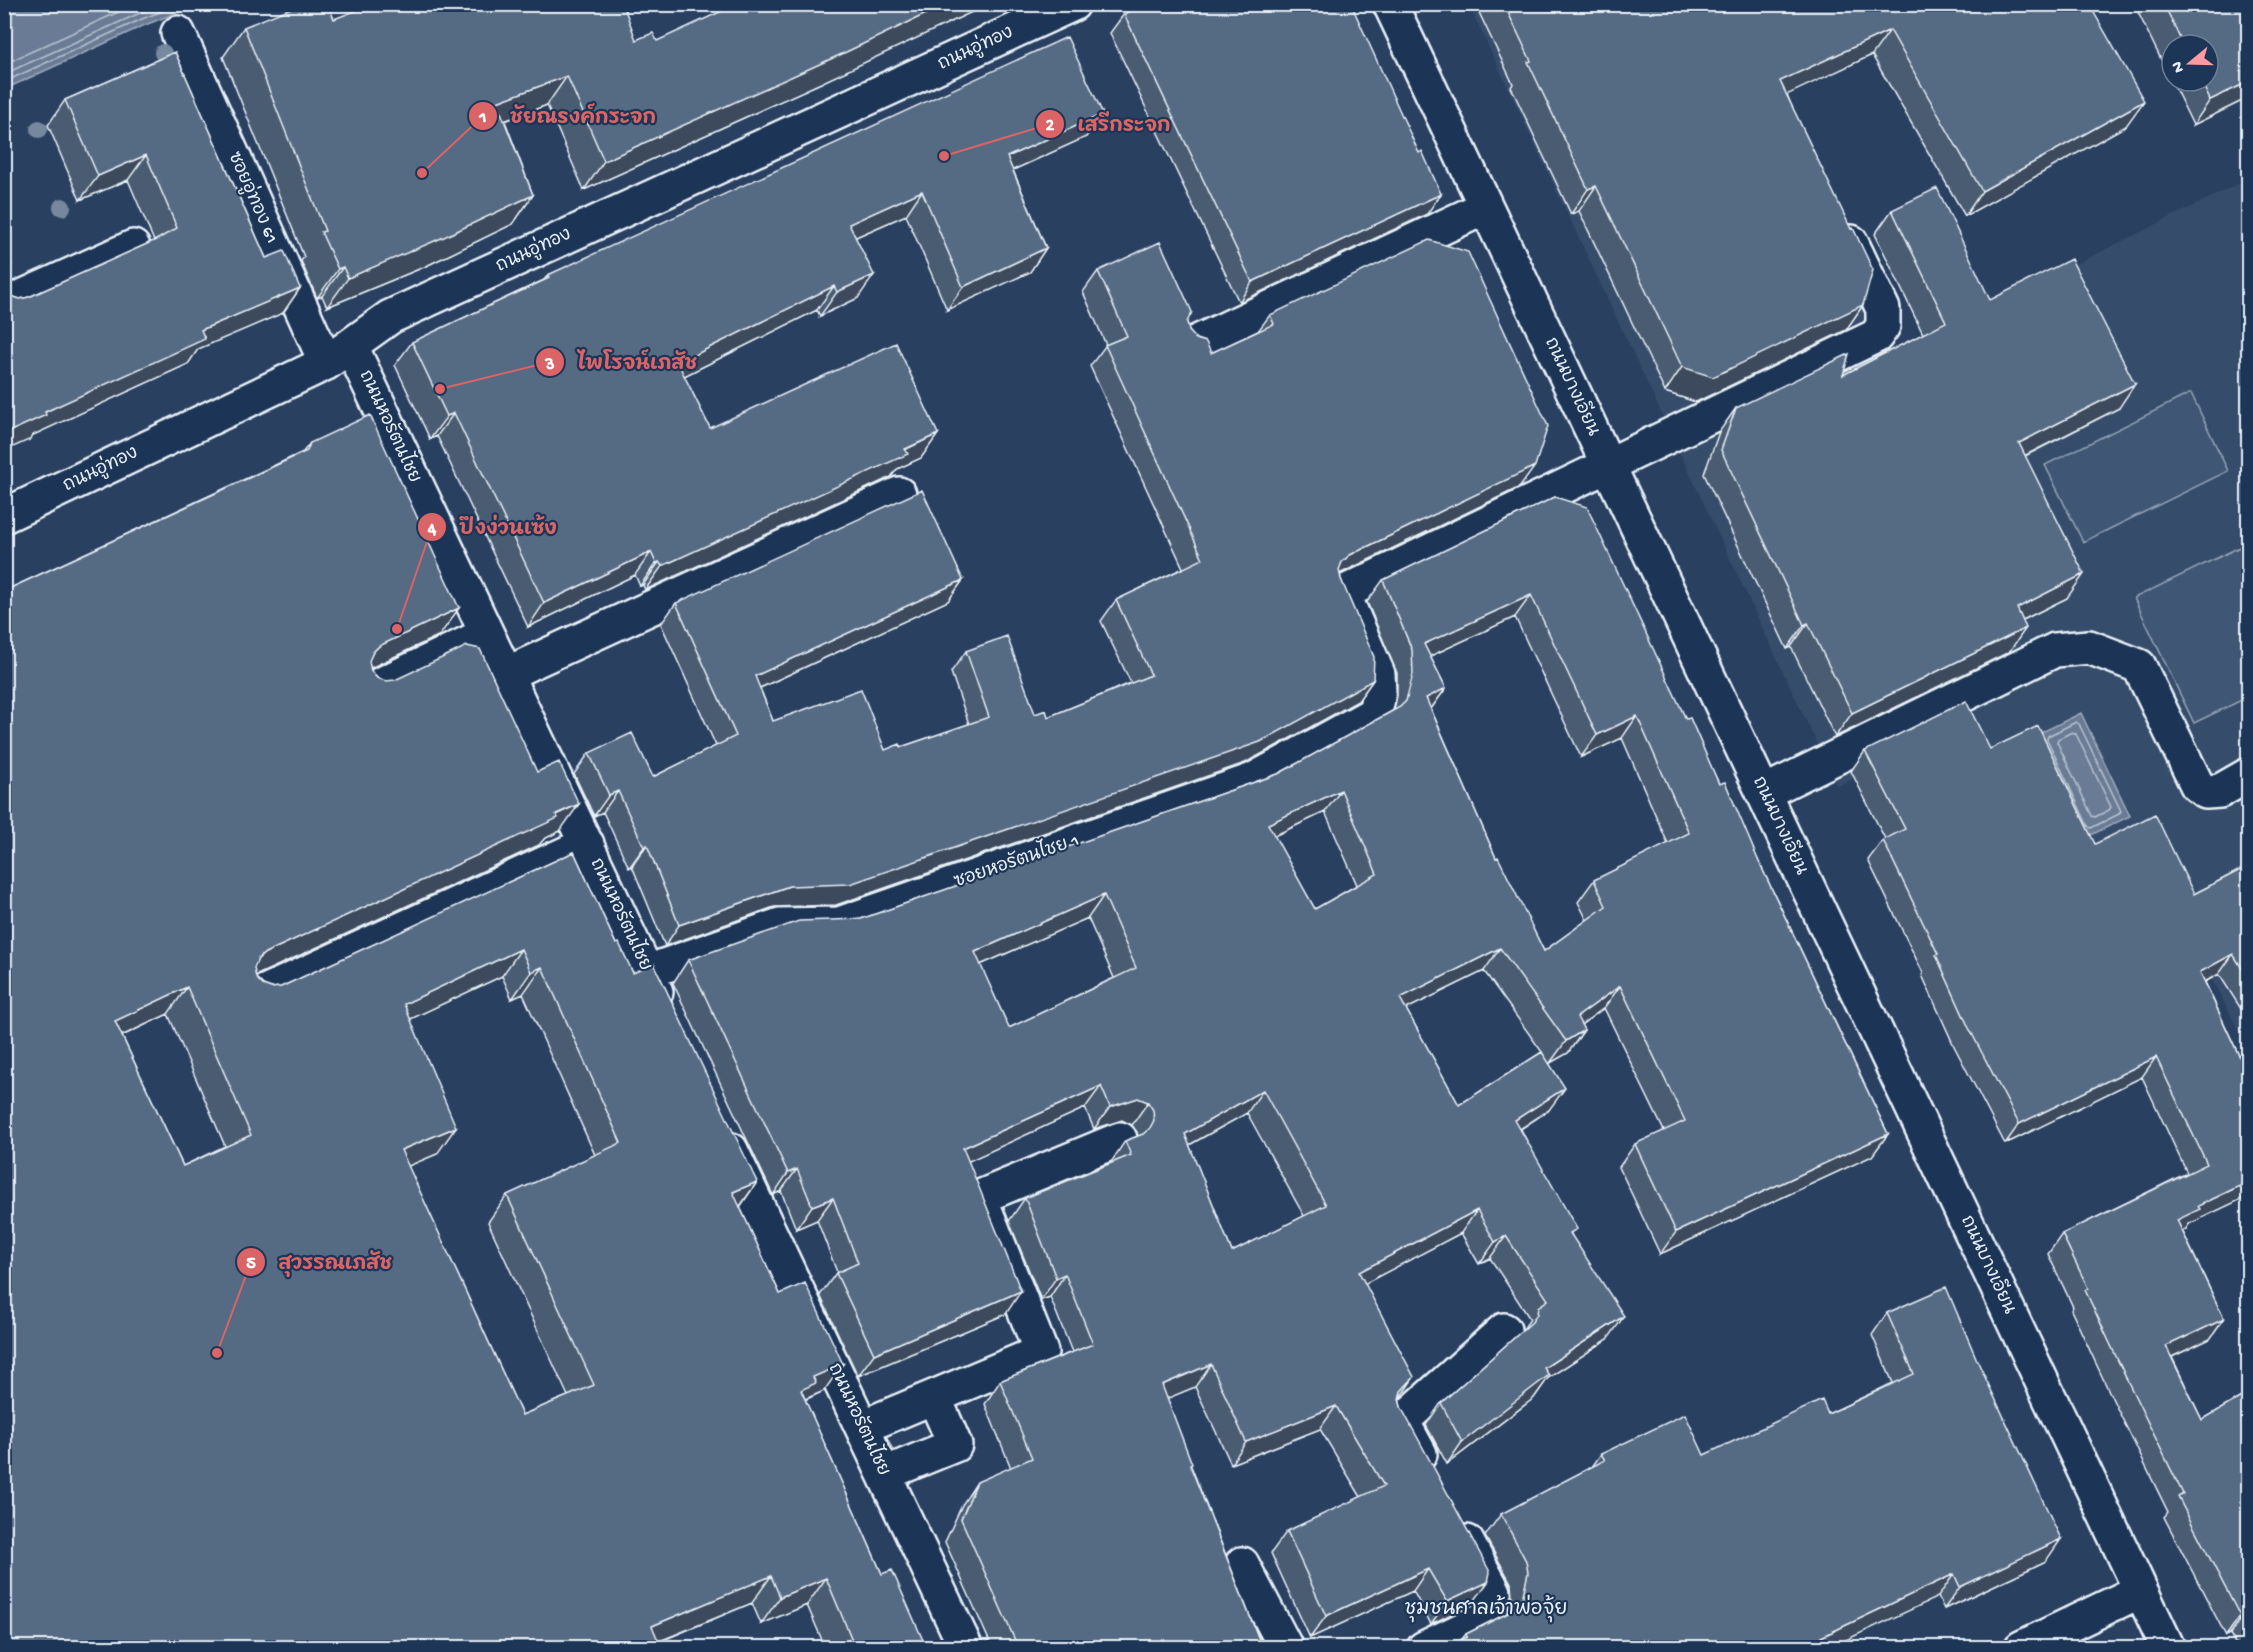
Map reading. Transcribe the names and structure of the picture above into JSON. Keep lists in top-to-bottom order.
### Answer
{
  "streets": {
    "street": [
      "ถนนอู่ทอง",
      "ซอยอู่ทอง 61",
      "ถนนบางเอียน",
      "ถนนหอรัตนไชย",
      "ซอยหอรัตนไชย 1"
    ]
  },
  "crossings": [
    ["ถนนอู่ทอง", "ซอยอู่ทอง 61"],
    ["ถนนอู่ทอง", "ถนนหอรัตนไชย"],
    ["ซอยอู่ทอง 61", "ถนนหอรัตนไชย"],
    ["ถนนบางเอียน", "ซอยหอรัตนไชย 1"],
    ["ถนนหอรัตนไชย", "ซอยหอรัตนไชย 1"]
  ],
  "districts": ["ชุมชนศาลเจ้าพ่อจุ้ย"],
  "places": [
    "เสรีกระจก",
    "ชัยณรงค์กระจก",
    "ไพโรจน์เภสัช",
    "ปึงง่วนเซ้ง",
    "สุวรรณเภสัช"
  ],
  "north": "left"
}
